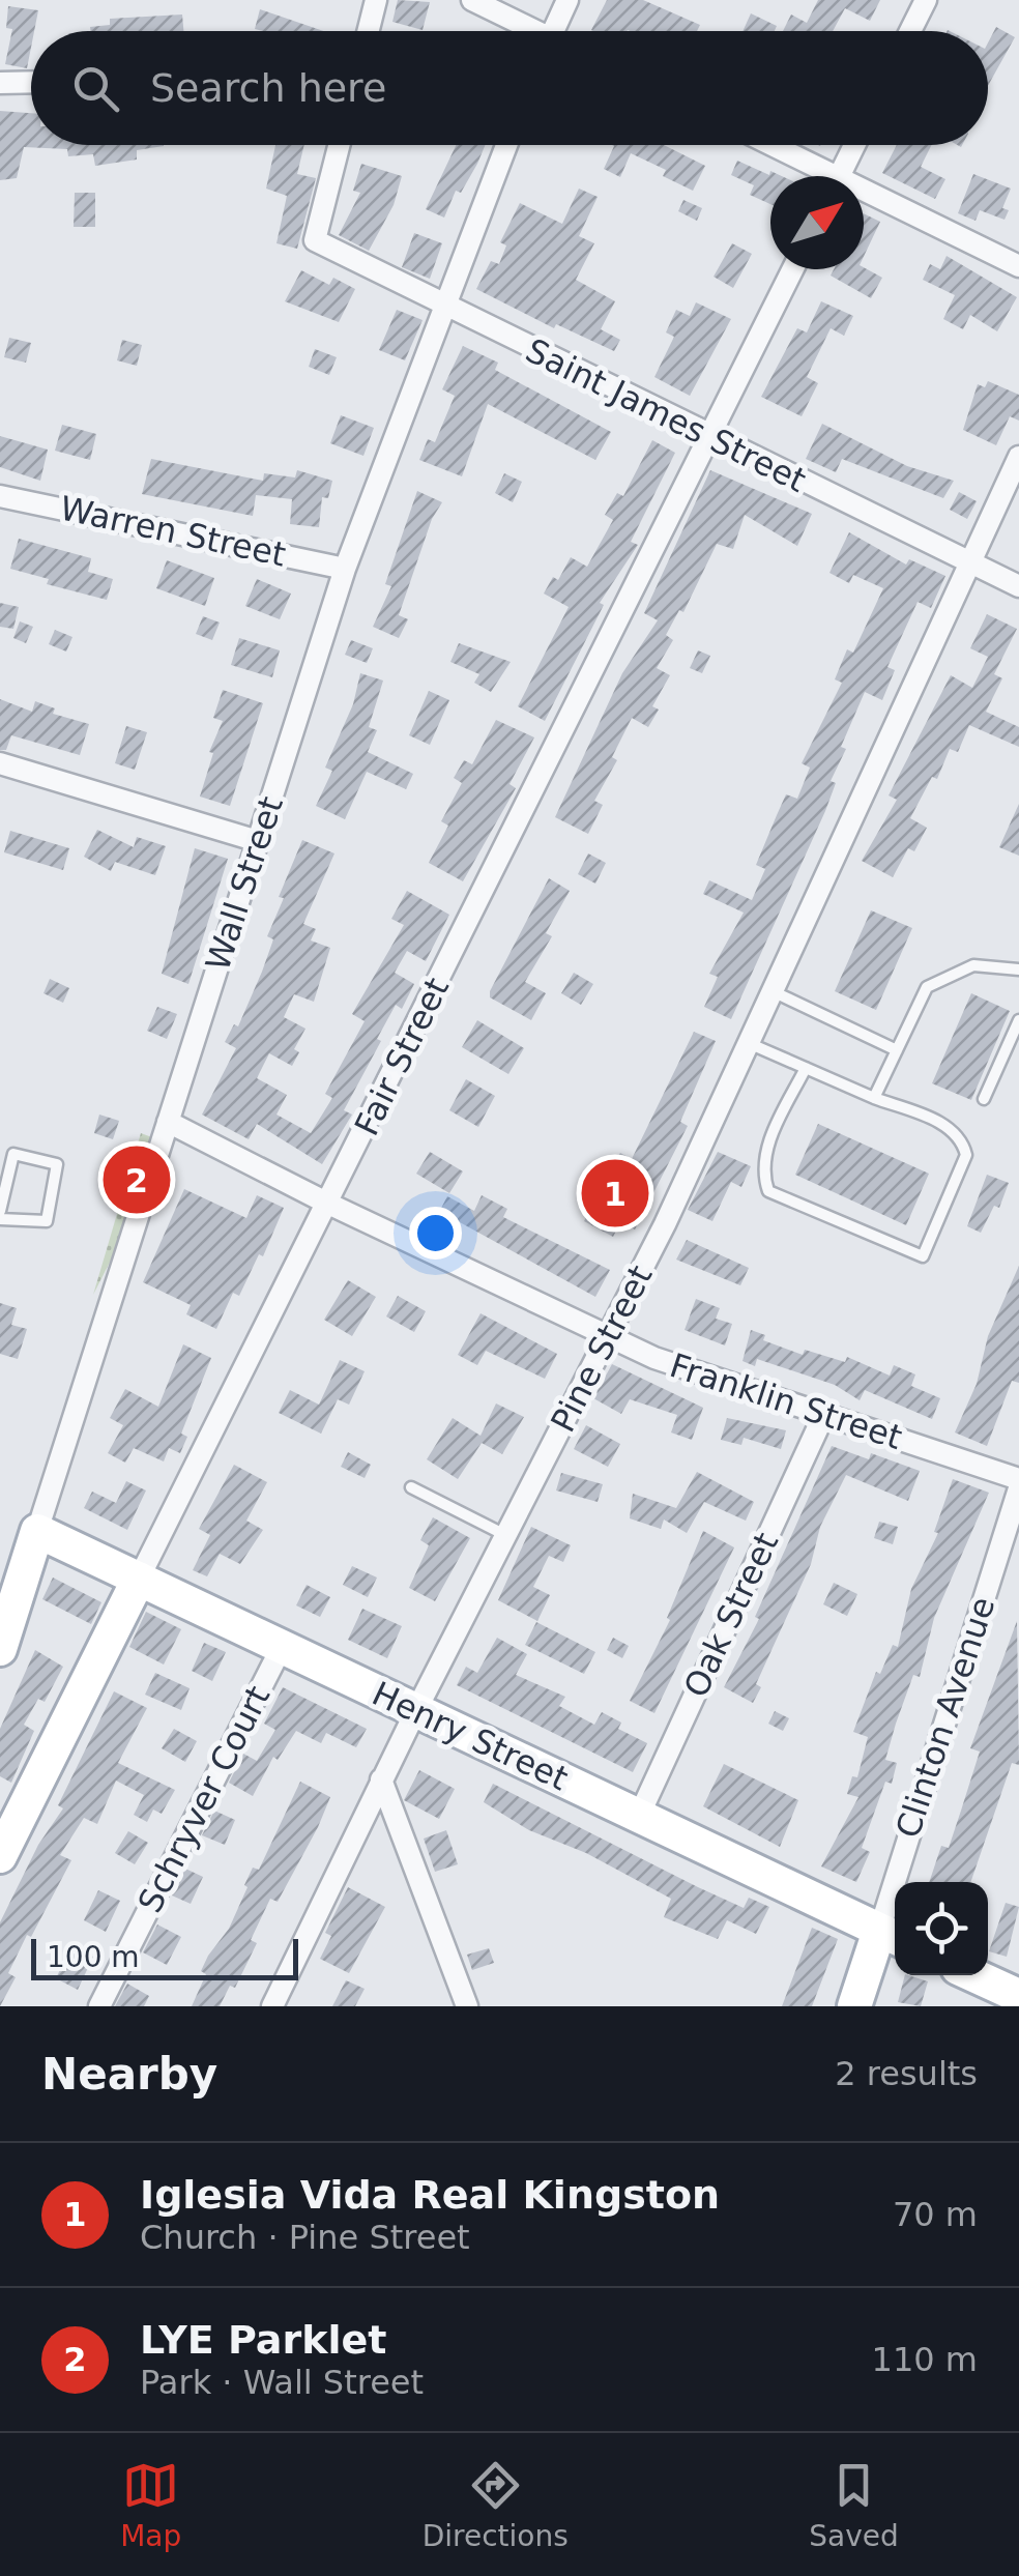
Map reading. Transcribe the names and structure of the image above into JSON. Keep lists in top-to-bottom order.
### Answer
{
  "streets": {
    "main road": [
      "Wall Street",
      "Fair Street",
      "Clinton Avenue",
      "Henry Street"
    ],
    "street": [
      "Saint James Street",
      "Warren Street",
      "Pine Street",
      "Franklin Street",
      "Oak Street",
      "Schryver Court"
    ]
  },
  "crossings": [
    ["Saint James Street", "Wall Street"],
    ["Saint James Street", "Fair Street"],
    ["Saint James Street", "Pine Street"],
    ["Warren Street", "Wall Street"],
    ["Wall Street", "Franklin Street"],
    ["Wall Street", "Henry Street"],
    ["Fair Street", "Franklin Street"],
    ["Fair Street", "Henry Street"],
    ["Pine Street", "Franklin Street"],
    ["Pine Street", "Henry Street"],
    ["Franklin Street", "Oak Street"],
    ["Oak Street", "Henry Street"],
    ["Clinton Avenue", "Henry Street"],
    ["Henry Street", "Schryver Court"]
  ],
  "scale_bar": "100 m",
  "north": "top right",
  "page": {
    "search": "Search here",
    "pins": ["2", "1"],
    "scale": "100 m",
    "heading": ["Nearby", "2 results"],
    "list": [
      {
        "mark": "1",
        "name": "Iglesia Vida Real Kingston",
        "note": "Church · Pine Street",
        "value": "70 m"
      },
      {
        "mark": "2",
        "name": "LYE Parklet",
        "note": "Park · Wall Street",
        "value": "110 m"
      }
    ],
    "nav": ["Map", "Directions", "Saved"]
  }
}
